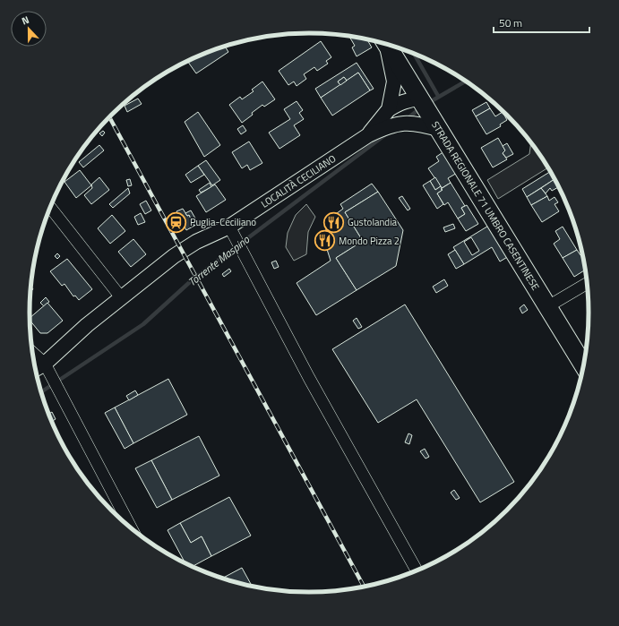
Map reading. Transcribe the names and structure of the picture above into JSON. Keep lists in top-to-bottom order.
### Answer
{
  "streets": {
    "main road": ["STRADA REGIONALE 71 UMBRO CASENTINESE"],
    "street": ["LOCALITÀ CECILIANO"]
  },
  "water": ["Torrente Maspino"],
  "places": {
    "station": ["Puglia-Ceciliano"],
    "restaurant": ["Gustolandia", "Mondo Pizza 2"]
  },
  "scale_bar": "50 m",
  "north": "top"
}
